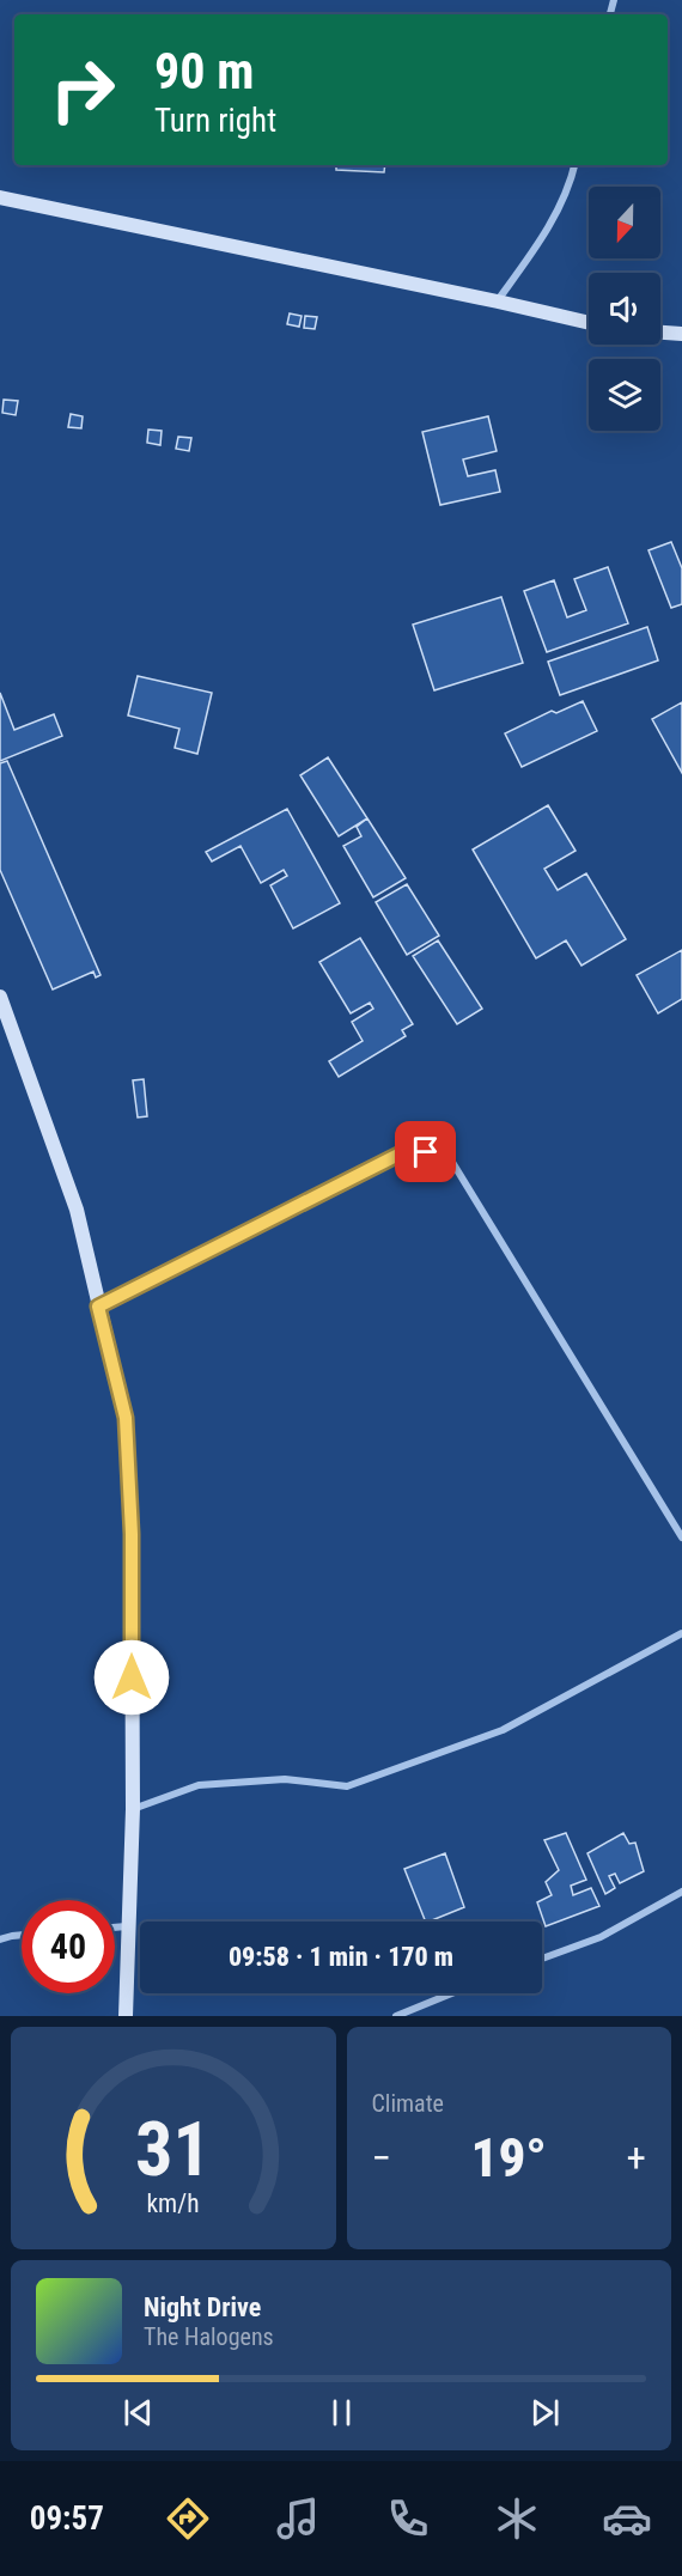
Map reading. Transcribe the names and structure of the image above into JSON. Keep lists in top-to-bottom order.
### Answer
{
  "north": "bottom",
  "page": {
    "turn": ["90 m", "Turn right"],
    "limit": "40",
    "trip": "09:58 · 1 min · 170 m",
    "tile": "Climate",
    "heat": ["−", "19°", "+"],
    "song": ["Night Drive", "The Halogens"],
    "tabs": "09:57",
    "gauge": ["31", "km/h"]
  }
}
